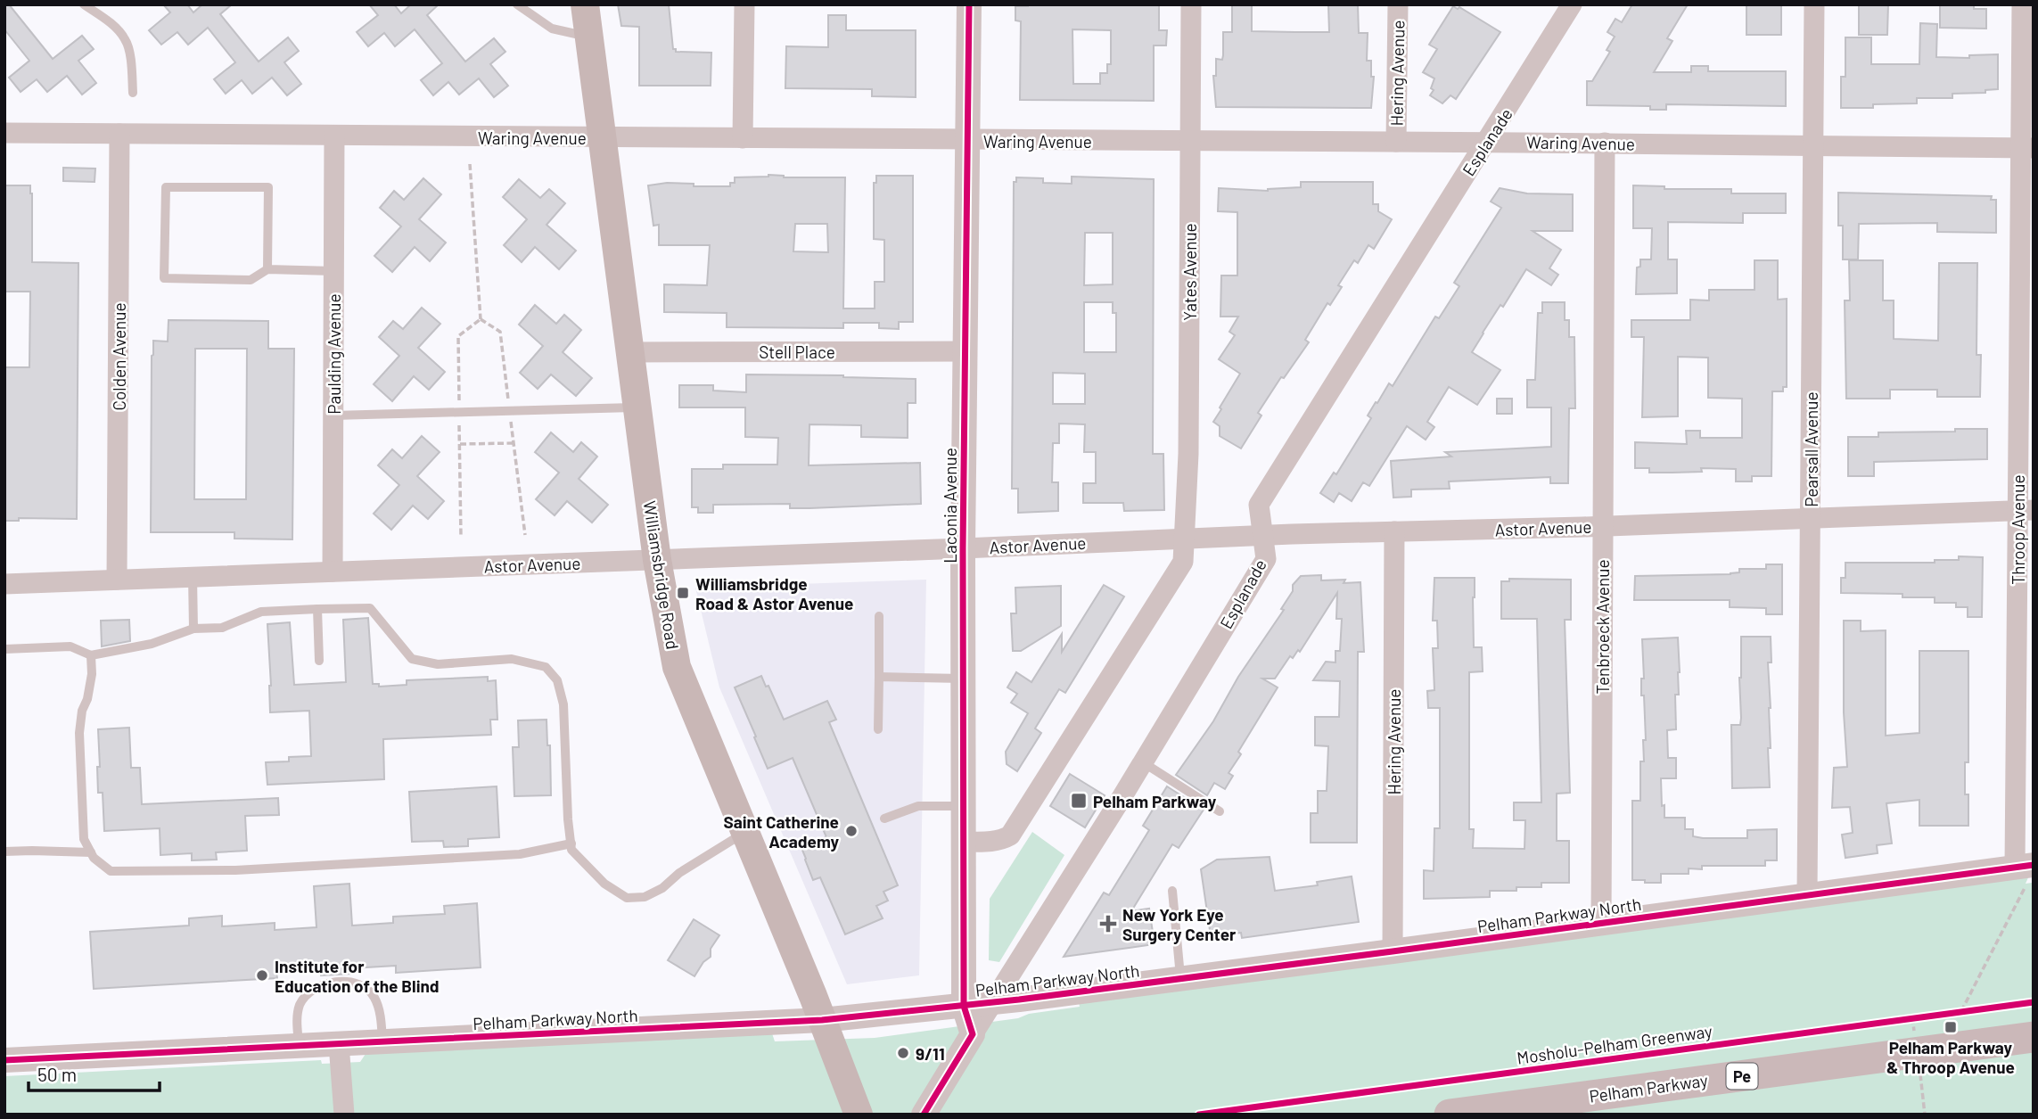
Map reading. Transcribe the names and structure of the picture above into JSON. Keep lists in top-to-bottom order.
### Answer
{
  "streets": {
    "main road": ["Williamsbridge Road", "Pe", "Pelham Parkway"],
    "street": [
      "Hering Avenue",
      "Waring Avenue",
      "Esplanade",
      "Yates Avenue",
      "Stell Place",
      "Paulding Avenue",
      "Colden Avenue",
      "Pearsall Avenue",
      "Laconia Avenue",
      "Astor Avenue",
      "Throop Avenue",
      "Tenbroeck Avenue",
      "Pelham Parkway North"
    ],
    "cycle path": ["Mosholu-Pelham Greenway"]
  },
  "crossings": [
    ["Hering Avenue", "Waring Avenue"],
    ["Hering Avenue", "Astor Avenue"],
    ["Hering Avenue", "Pelham Parkway North"],
    ["Waring Avenue", "Esplanade"],
    ["Waring Avenue", "Yates Avenue"],
    ["Waring Avenue", "Paulding Avenue"],
    ["Waring Avenue", "Colden Avenue"],
    ["Waring Avenue", "Pearsall Avenue"],
    ["Waring Avenue", "Laconia Avenue"],
    ["Waring Avenue", "Throop Avenue"],
    ["Waring Avenue", "Williamsbridge Road"],
    ["Waring Avenue", "Tenbroeck Avenue"],
    ["Esplanade", "Laconia Avenue"],
    ["Esplanade", "Astor Avenue"],
    ["Esplanade", "Pelham Parkway North"],
    ["Yates Avenue", "Astor Avenue"],
    ["Stell Place", "Laconia Avenue"],
    ["Stell Place", "Williamsbridge Road"],
    ["Paulding Avenue", "Astor Avenue"],
    ["Colden Avenue", "Astor Avenue"],
    ["Pearsall Avenue", "Astor Avenue"],
    ["Pearsall Avenue", "Pelham Parkway North"],
    ["Laconia Avenue", "Astor Avenue"],
    ["Laconia Avenue", "Pelham Parkway North"],
    ["Astor Avenue", "Throop Avenue"],
    ["Astor Avenue", "Williamsbridge Road"],
    ["Astor Avenue", "Tenbroeck Avenue"],
    ["Throop Avenue", "Pelham Parkway North"],
    ["Williamsbridge Road", "Pelham Parkway North"],
    ["Tenbroeck Avenue", "Pelham Parkway North"]
  ],
  "places": {
    "transit": ["Williamsbridge Road & Astor Avenue", "Pelham Parkway", "Pelham Parkway & Throop Avenue"],
    "other": ["Saint Catherine Academy", "Institute for Education of the Blind", "9/11"],
    "health": ["New York Eye Surgery Center"]
  },
  "scale_bar": "50 m"
}
